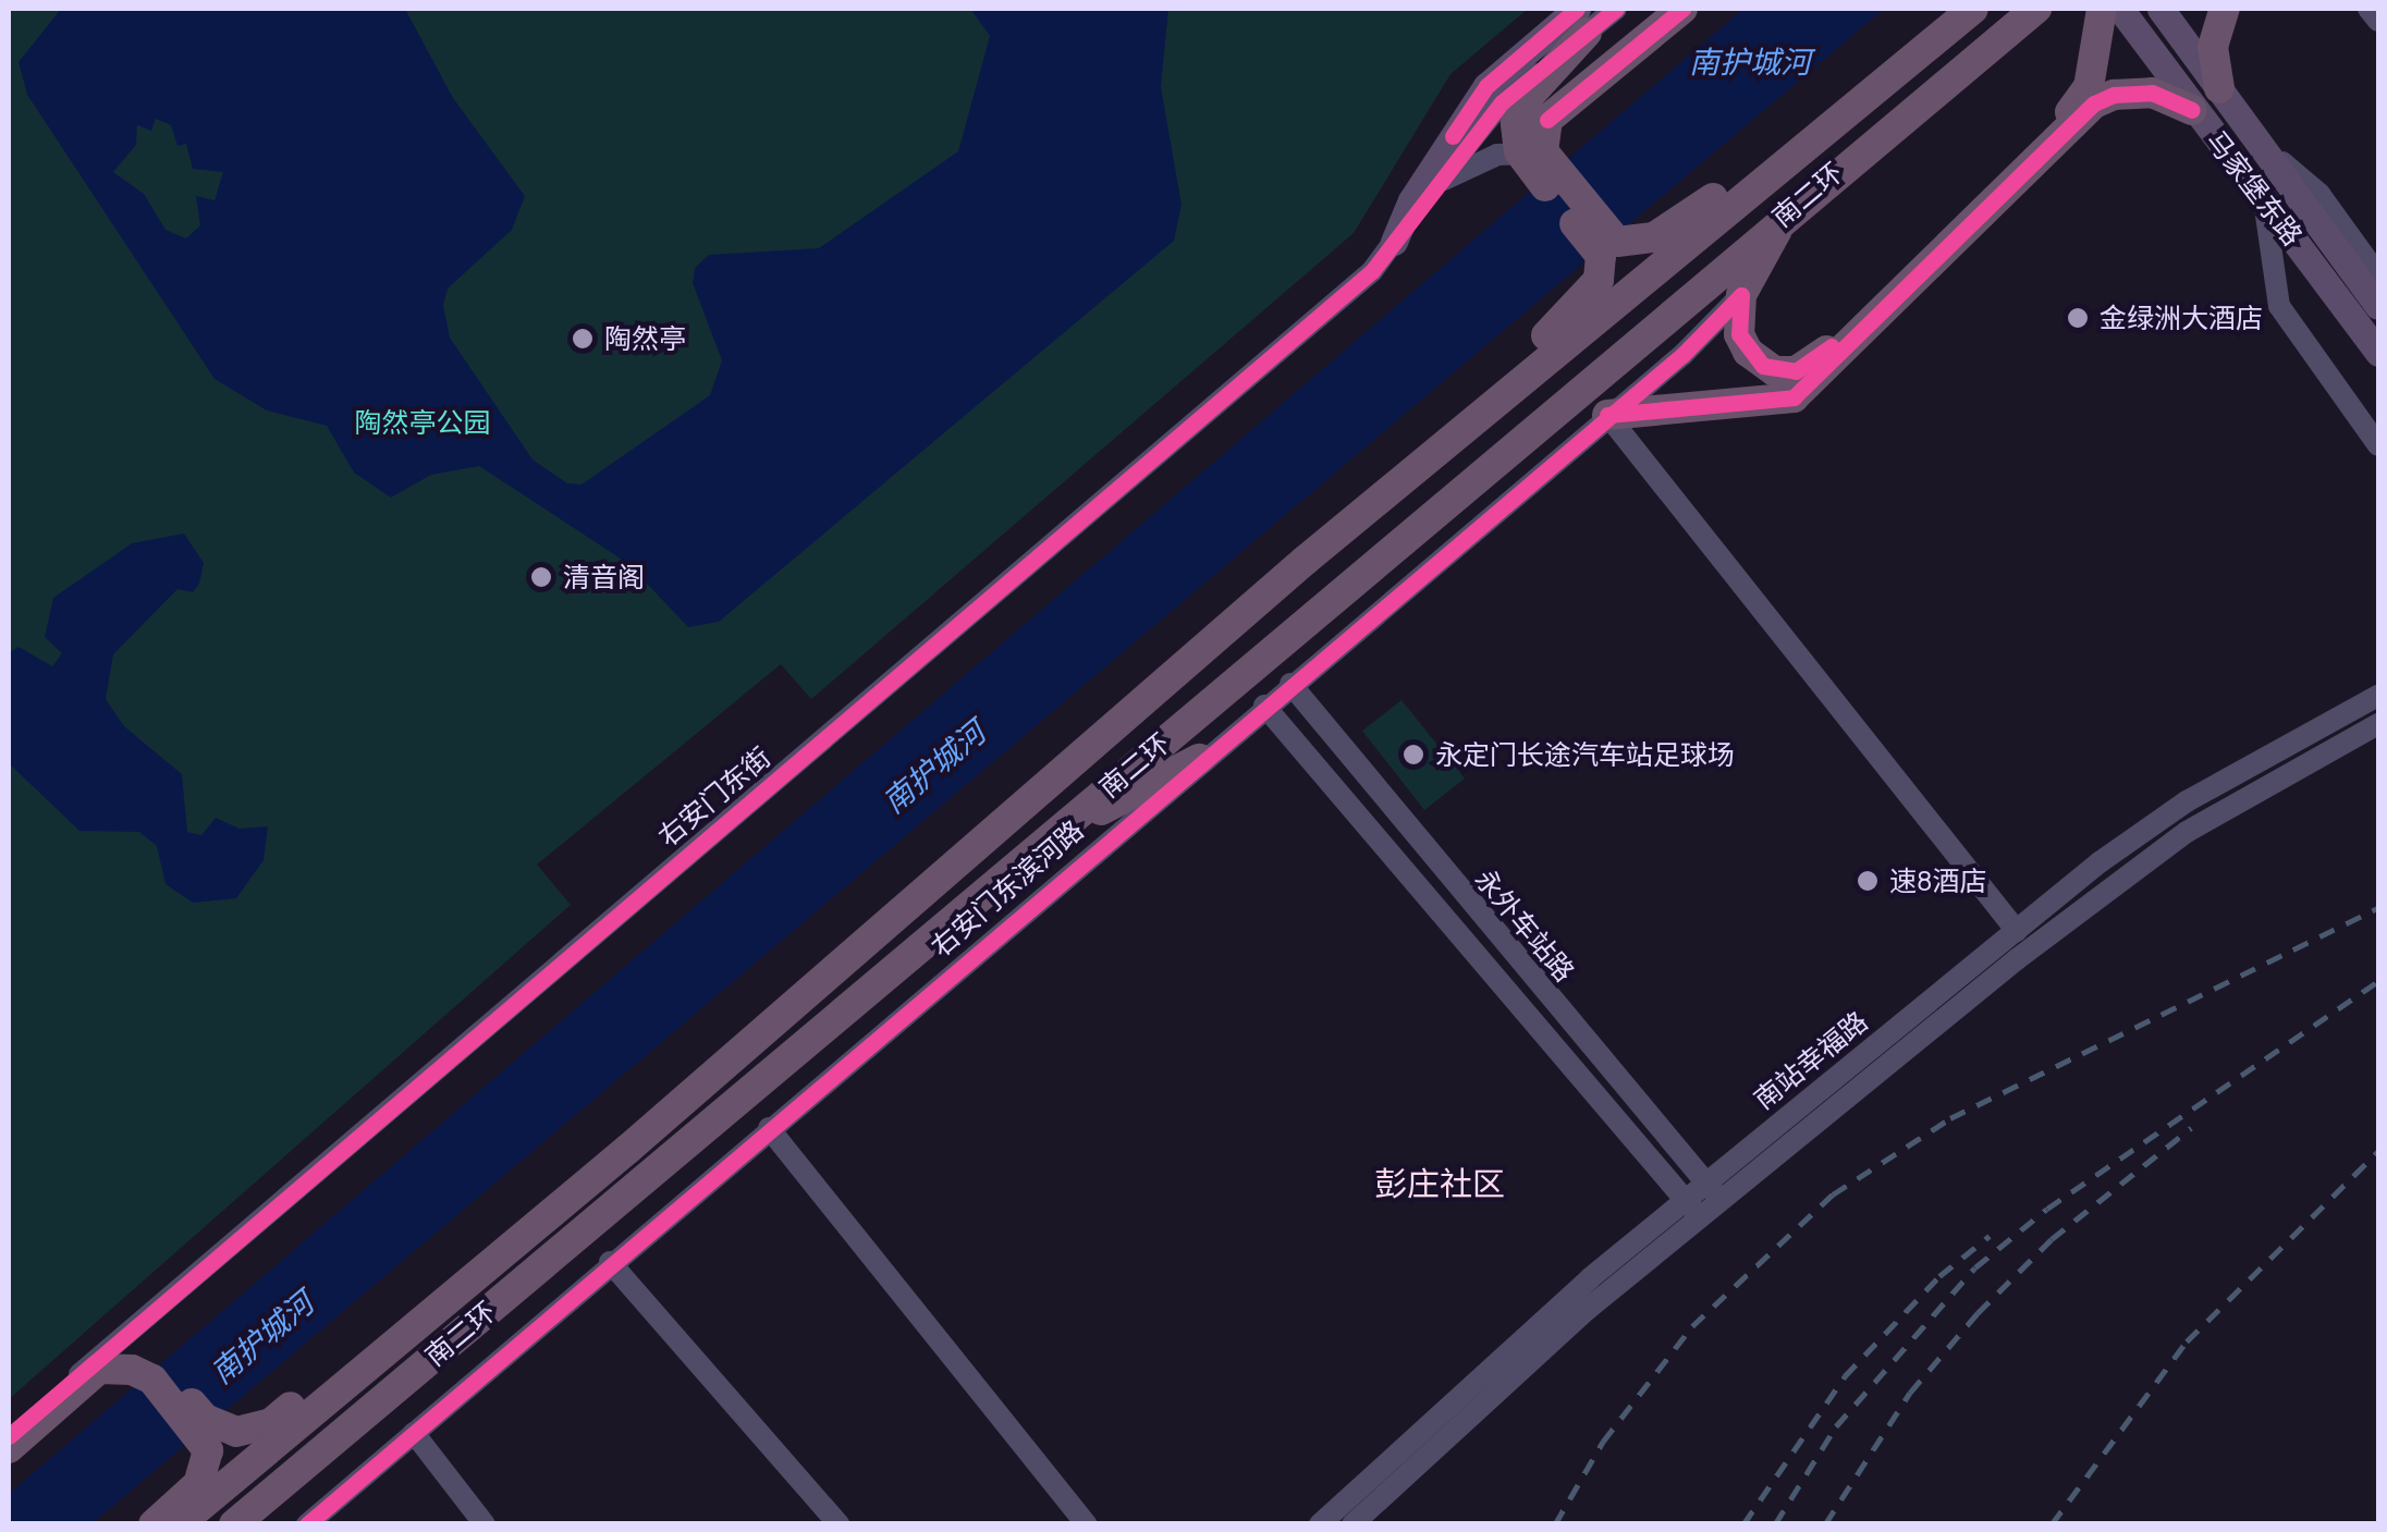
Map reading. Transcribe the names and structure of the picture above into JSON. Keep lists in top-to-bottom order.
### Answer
{
  "streets": {
    "highway": ["南二环"],
    "main road": ["马家堡东路"],
    "street": [
      "右安门东街",
      "右安门东滨河路",
      "永外车站路",
      "南站幸福路"
    ]
  },
  "crossings": [
    ["右安门东滨河路", "永外车站路"],
    ["永外车站路", "南站幸福路"]
  ],
  "districts": ["彭庄社区"],
  "water": ["南护城河"],
  "parks": ["陶然亭公园"],
  "places": [
    "金绿洲大酒店",
    "陶然亭",
    "清音阁",
    "永定门长途汽车站足球场",
    "速8酒店"
  ]
}
